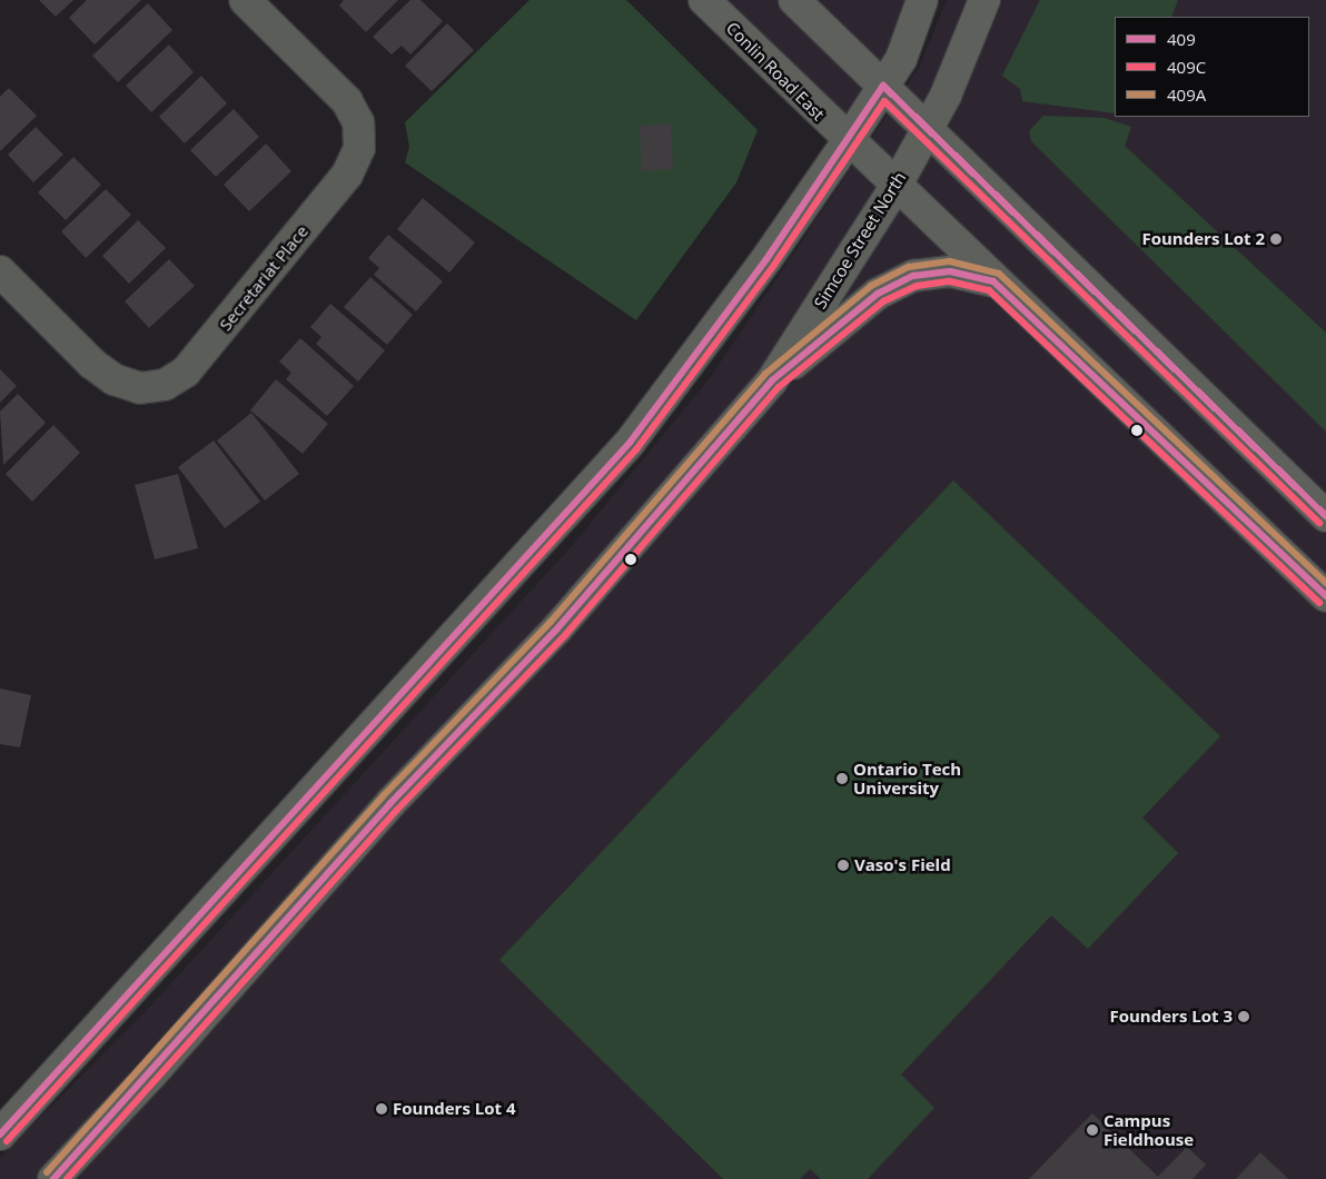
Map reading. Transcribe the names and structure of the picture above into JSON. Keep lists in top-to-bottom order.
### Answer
{
  "streets": {
    "main road": ["Conlin Road East", "Simcoe Street North"],
    "street": ["Secretariat Place"]
  },
  "crossings": [
    ["Conlin Road East", "Simcoe Street North"]
  ],
  "places": [
    "Founders Lot 2",
    "Ontario Tech University",
    "Vaso's Field",
    "Founders Lot 3",
    "Founders Lot 4",
    "Campus Fieldhouse"
  ],
  "lines": ["transit line 409", "transit line 409C", "transit line 409A"],
  "legend": ["409", "409C", "409A"]
}
